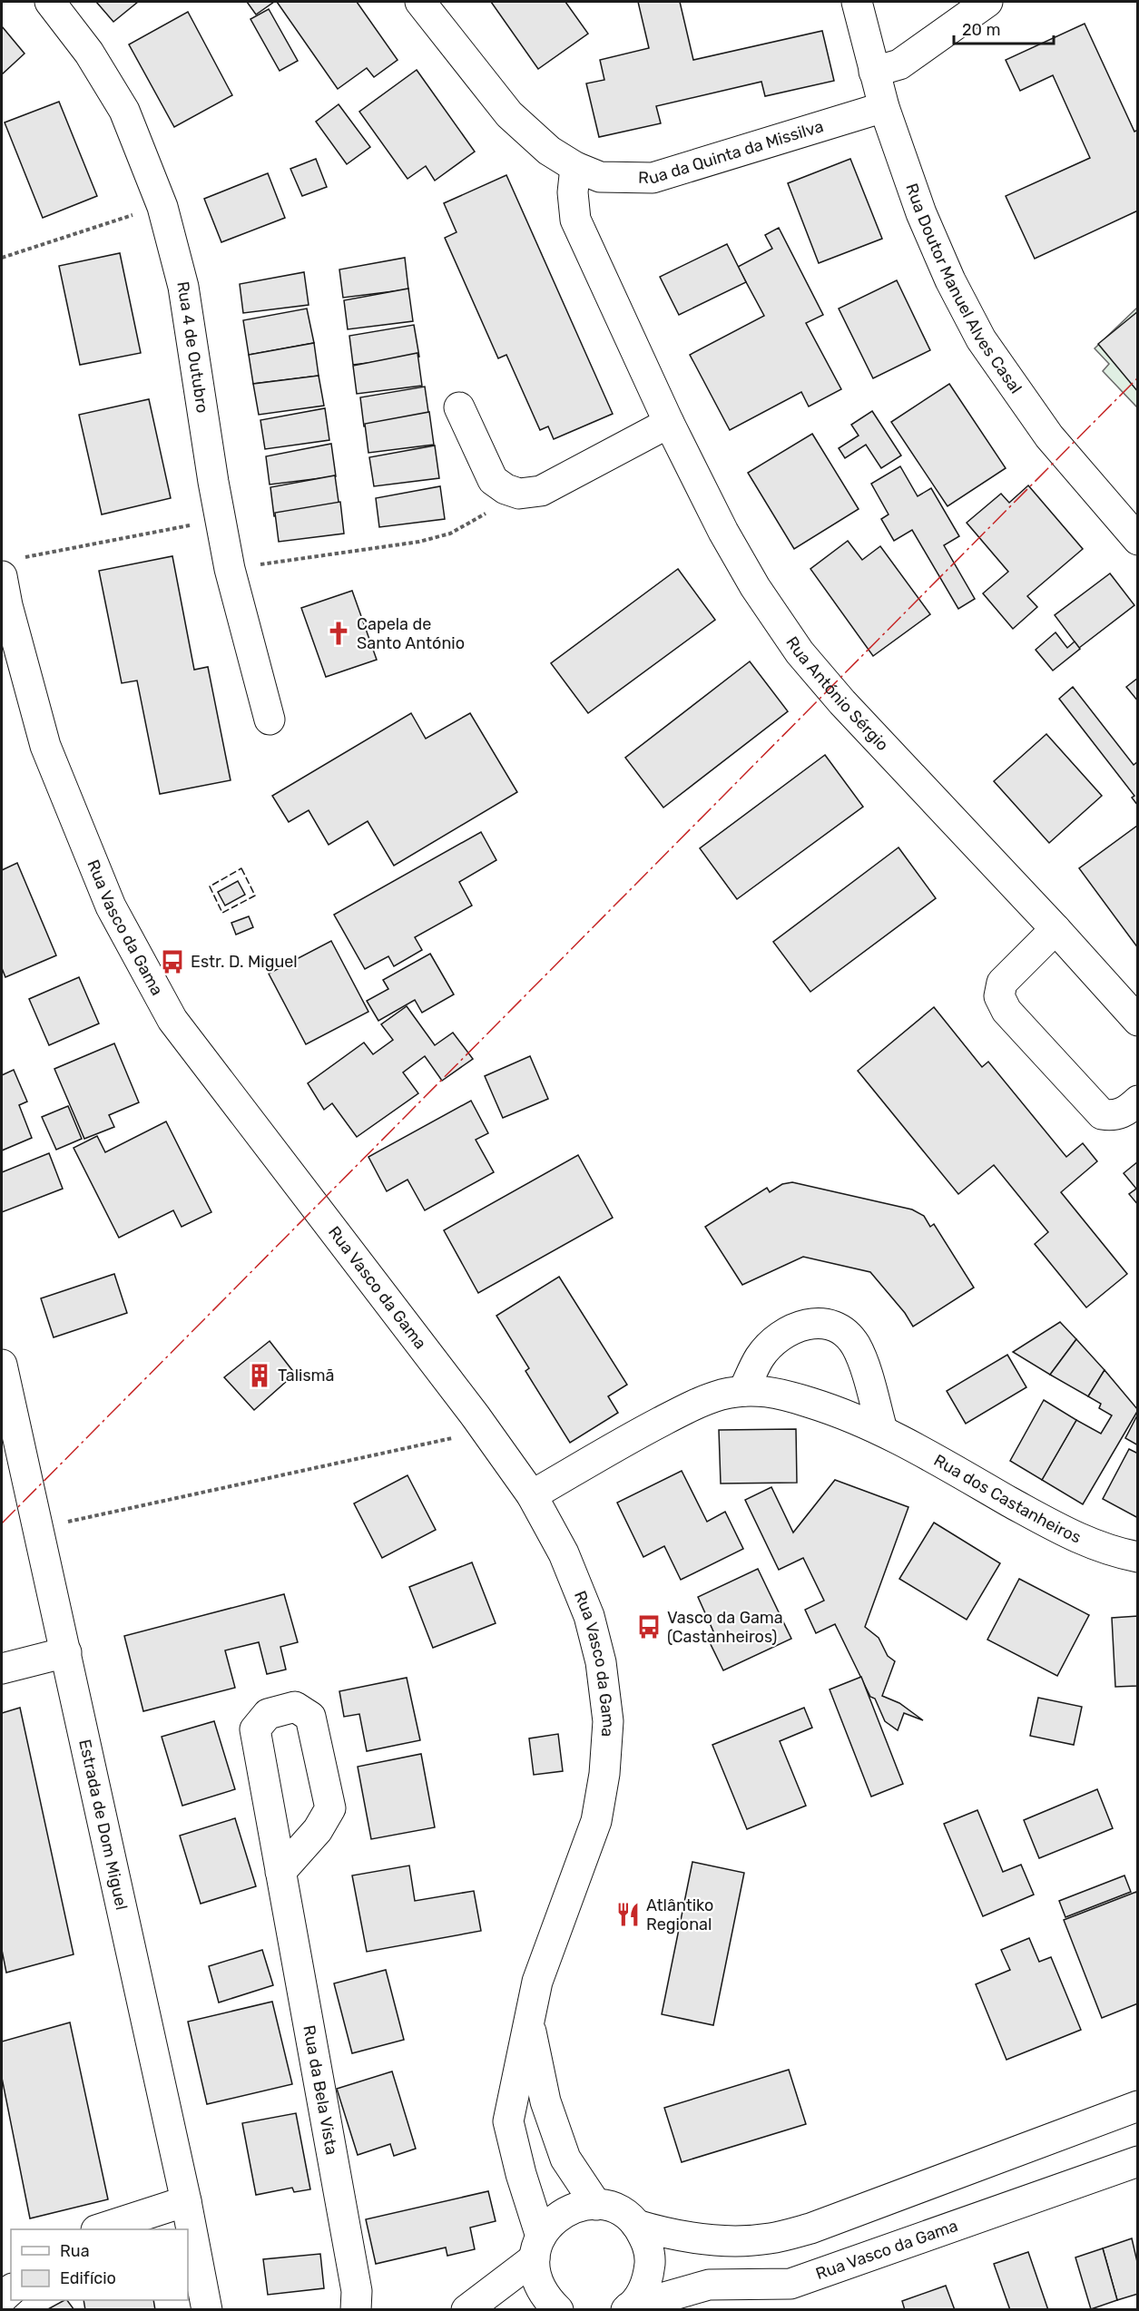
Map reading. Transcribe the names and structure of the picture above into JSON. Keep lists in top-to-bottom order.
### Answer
{
  "streets": {
    "street": [
      "Rua da Quinta da Missilva",
      "Rua Doutor Manuel Alves Casal",
      "Rua 4 de Outubro",
      "Rua António Sérgio",
      "Rua Vasco da Gama",
      "Rua dos Castanheiros",
      "Estrada de Dom Miguel",
      "Rua da Bela Vista"
    ]
  },
  "crossings": [
    ["Rua da Quinta da Missilva", "Rua Doutor Manuel Alves Casal"],
    ["Rua Vasco da Gama", "Rua dos Castanheiros"]
  ],
  "places": {
    "church": ["Capela de Santo António"],
    "bus stop": ["Estr. D. Miguel", "Vasco da Gama (Castanheiros)"],
    "building": ["Talismã"],
    "restaurant": ["Atlântiko Regional"]
  },
  "legend": ["Rua", "Edifício"],
  "scale_bar": "20 m"
}
